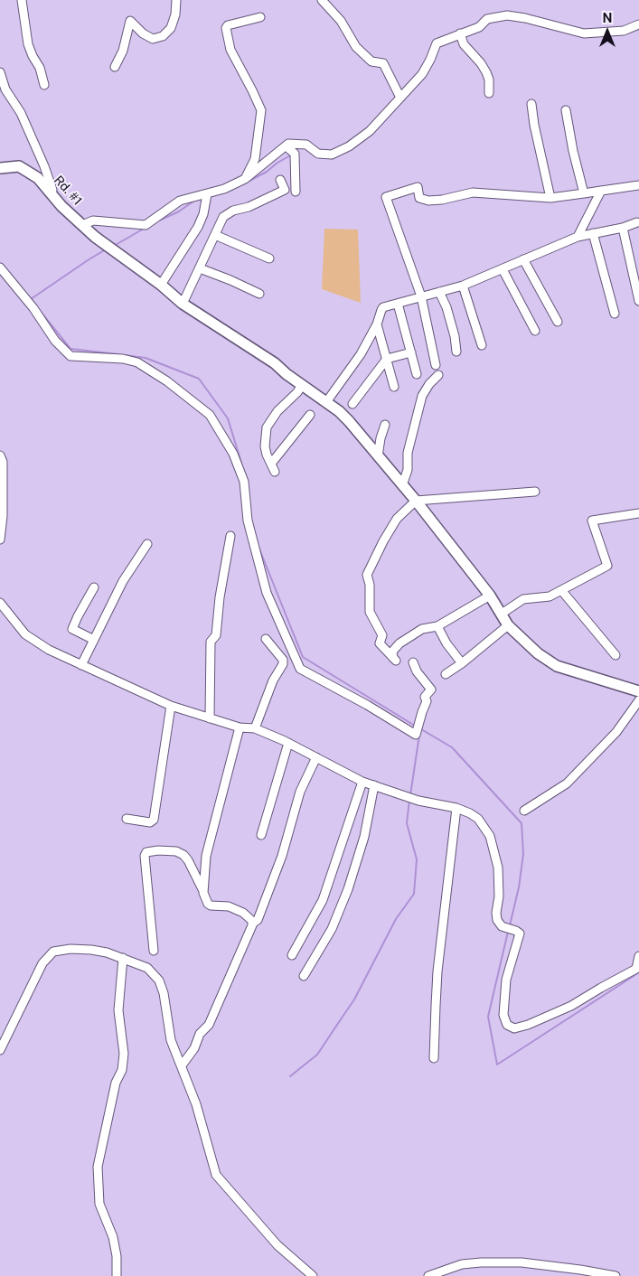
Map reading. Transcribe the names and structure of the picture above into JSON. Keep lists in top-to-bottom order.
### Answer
{
  "streets": {
    "main road": ["Rd. #1"]
  },
  "north": "top"
}
